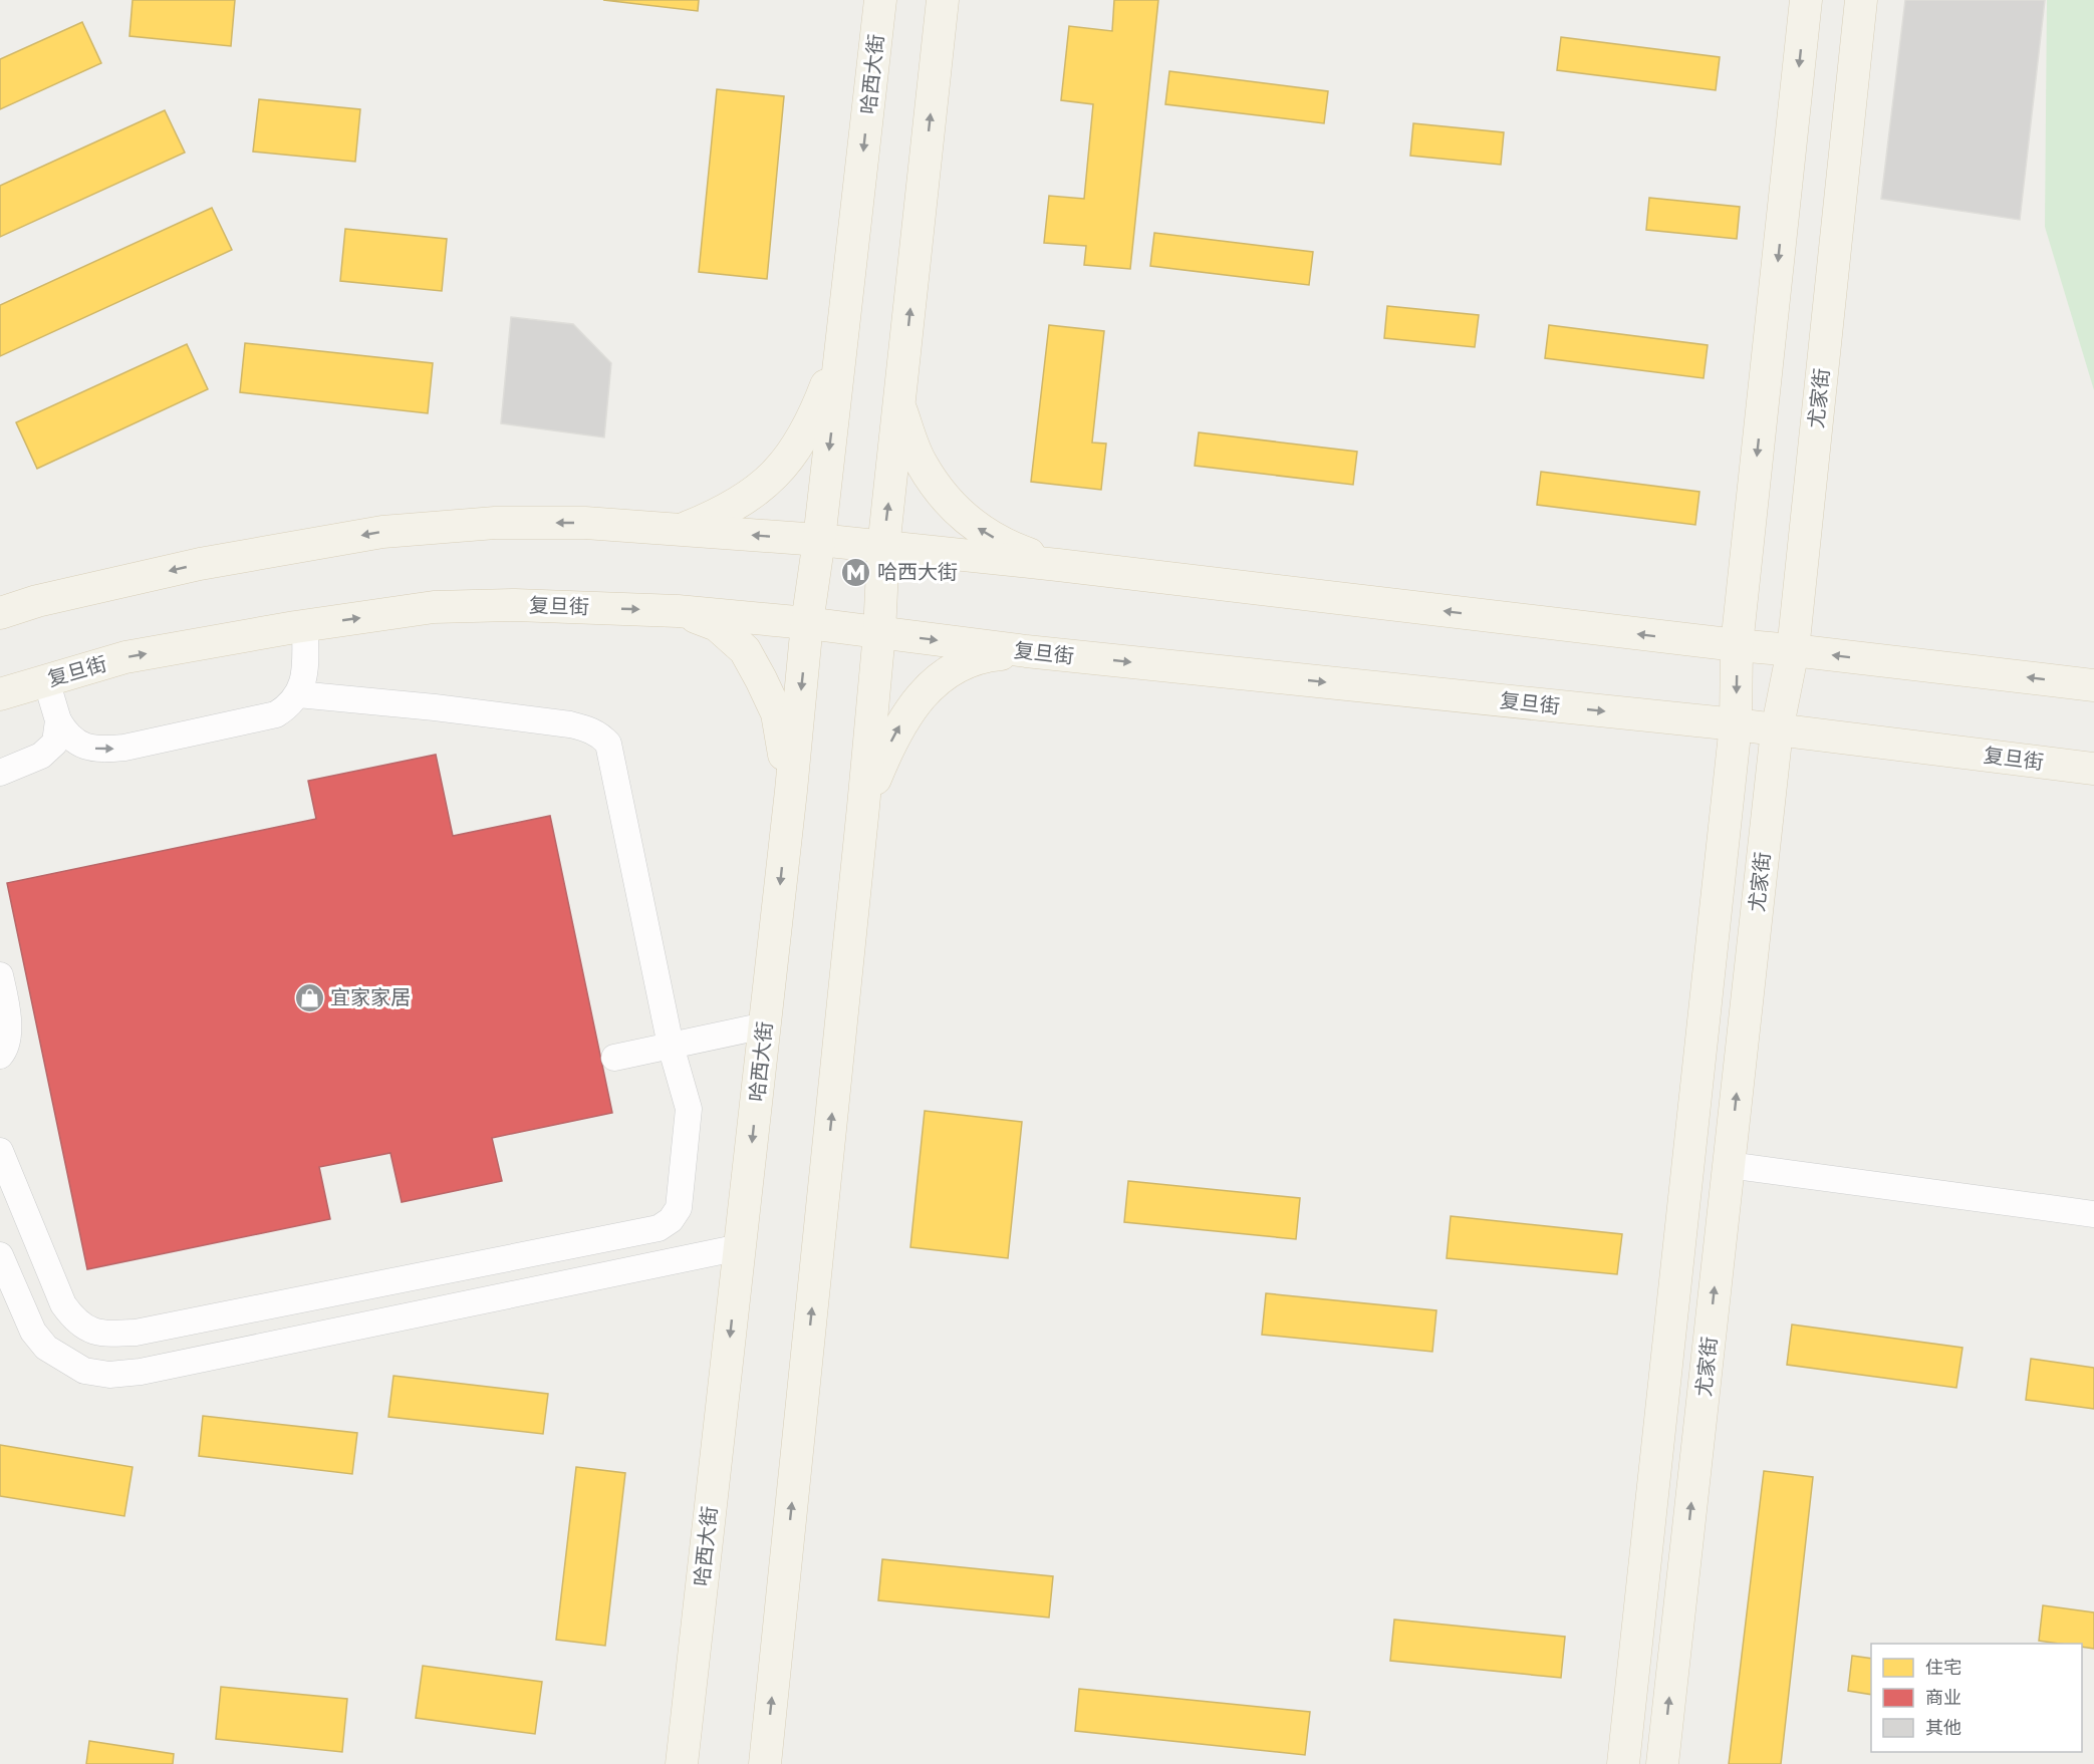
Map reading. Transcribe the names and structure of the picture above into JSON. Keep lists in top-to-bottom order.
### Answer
{
  "streets": {
    "main road": ["哈西大街", "尤家街", "复旦街"]
  },
  "crossings": [
    ["哈西大街", "复旦街"],
    ["尤家街", "复旦街"]
  ],
  "places": {
    "metro station": ["哈西大街"],
    "shop": ["宜家家居"]
  },
  "legend": ["住宅", "商业", "其他"]
}
